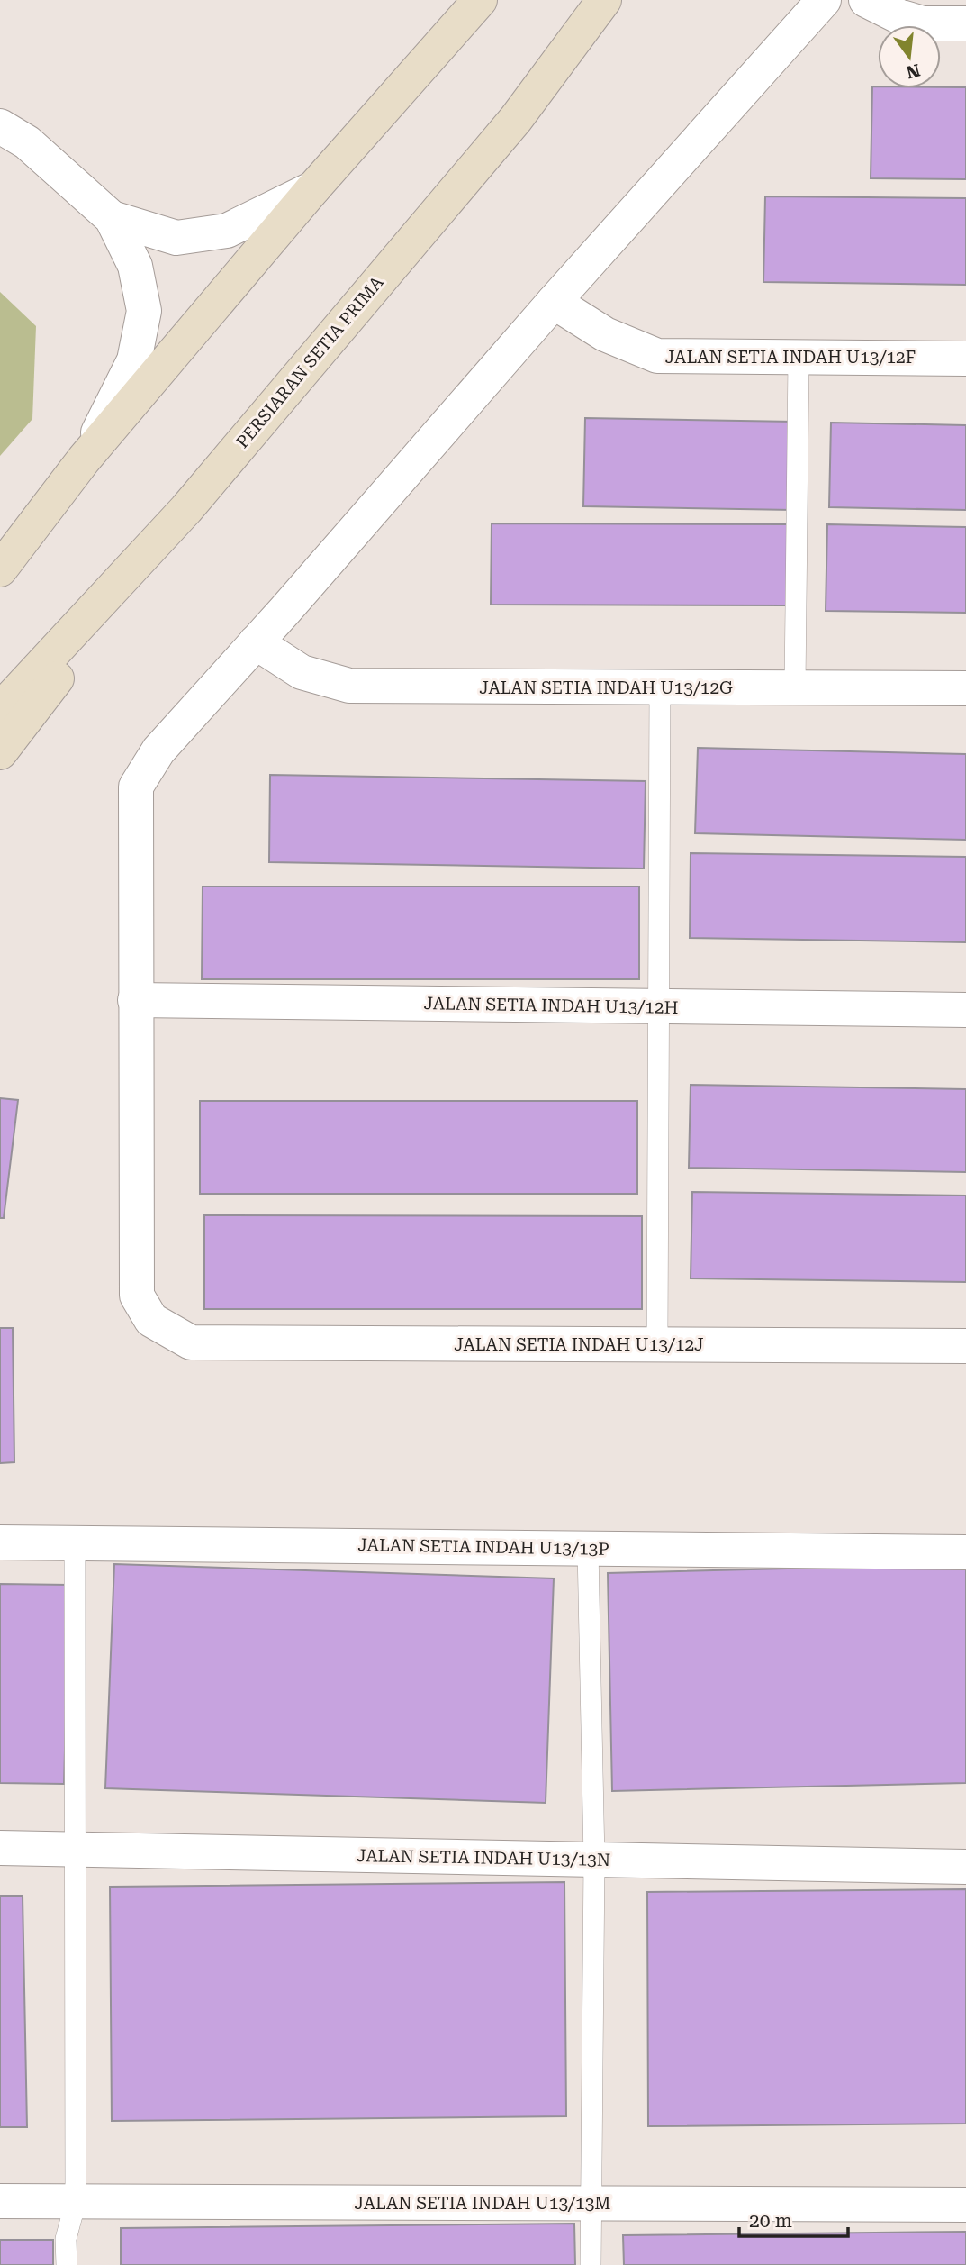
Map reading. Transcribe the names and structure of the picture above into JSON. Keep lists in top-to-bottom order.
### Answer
{
  "streets": {
    "street": [
      "JALAN SETIA INDAH U13/12F",
      "PERSIARAN SETIA PRIMA",
      "JALAN SETIA INDAH U13/12G",
      "JALAN SETIA INDAH U13/12H",
      "JALAN SETIA INDAH U13/12J",
      "JALAN SETIA INDAH U13/13P",
      "JALAN SETIA INDAH U13/13N",
      "JALAN SETIA INDAH U13/13M"
    ]
  },
  "crossings": [
    ["JALAN SETIA INDAH U13/12H", "JALAN SETIA INDAH U13/12J"]
  ],
  "scale_bar": "20 m",
  "north": "bottom"
}
